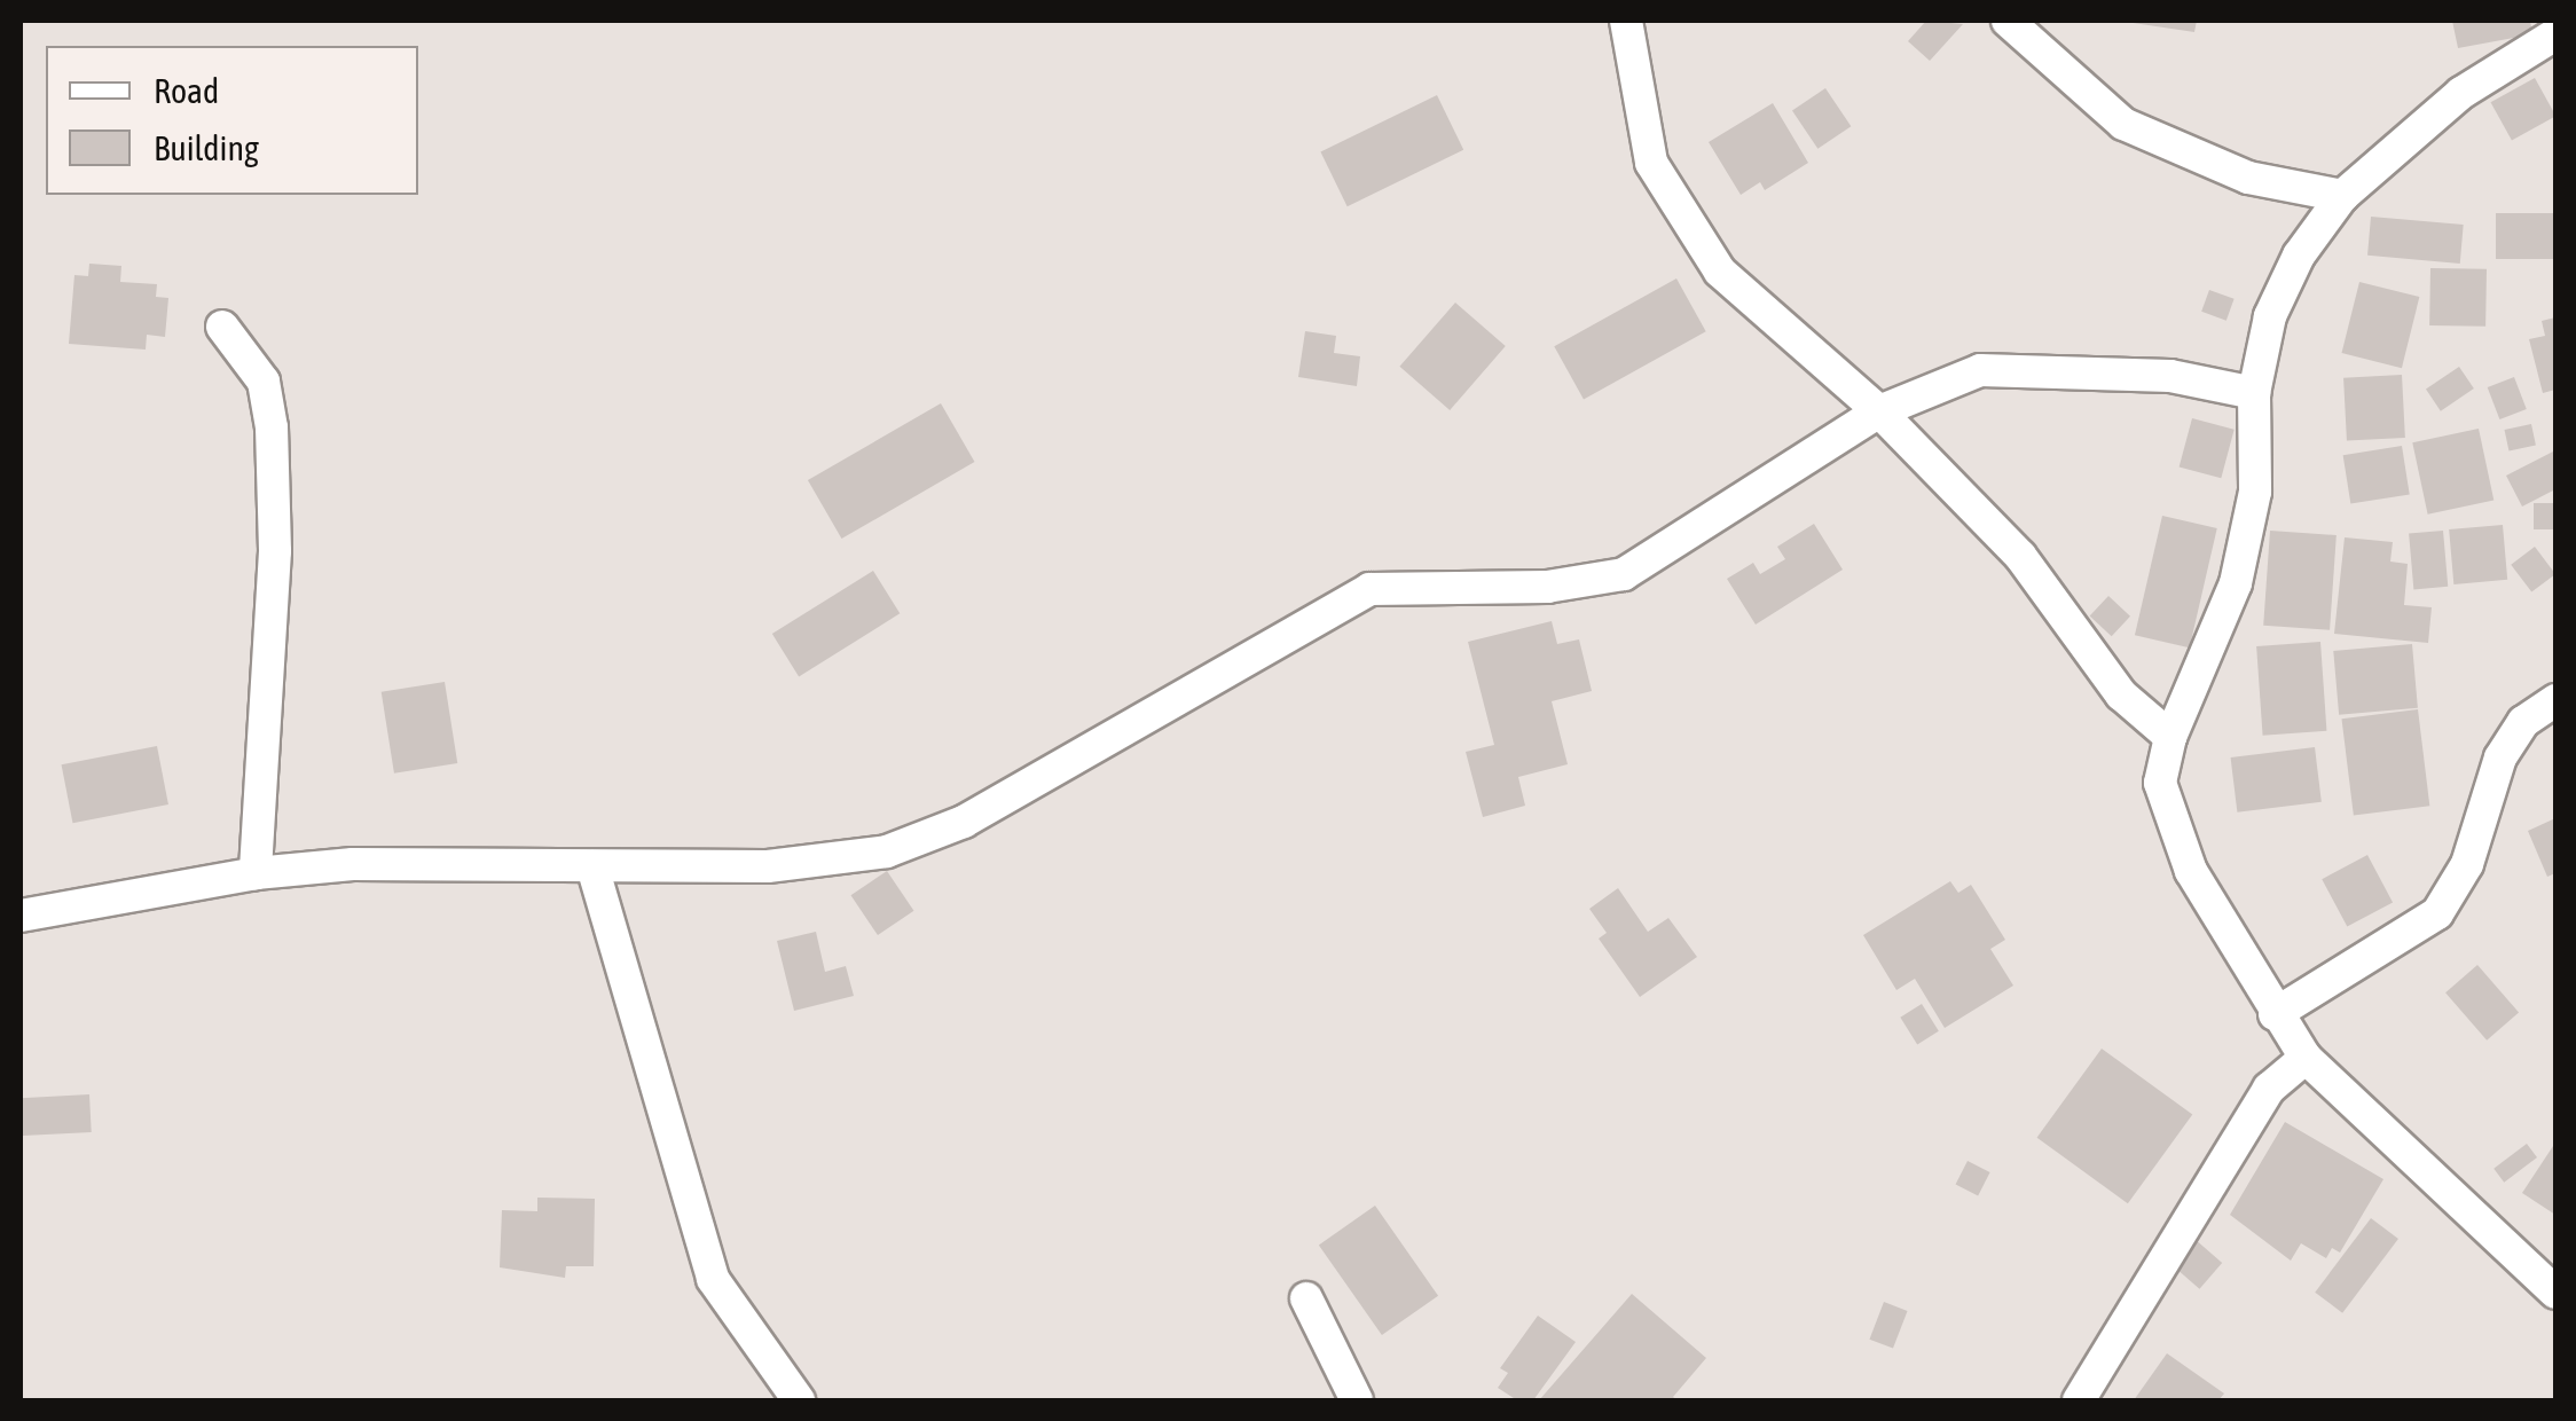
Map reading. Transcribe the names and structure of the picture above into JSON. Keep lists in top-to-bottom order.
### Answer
{
  "legend": ["Road", "Building"]
}
